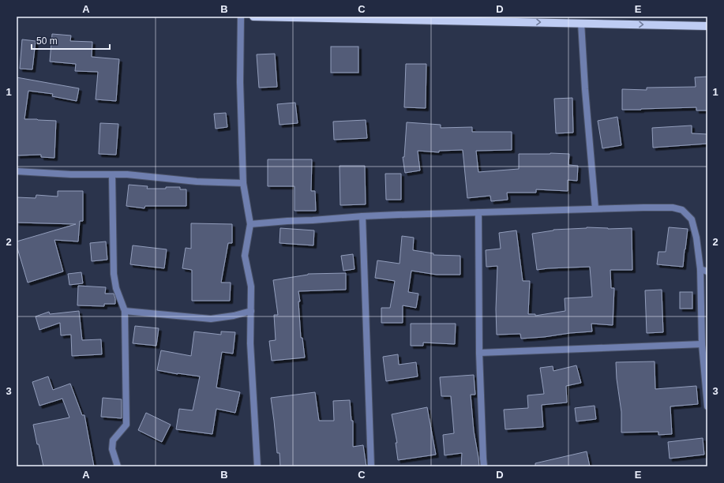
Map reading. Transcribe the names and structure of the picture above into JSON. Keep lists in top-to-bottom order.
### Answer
{
  "scale_bar": "50 m",
  "grid": {
    "columns": [
      "A",
      "B",
      "C",
      "D",
      "E"
    ],
    "rows": ["1", "2", "3"]
  }
}
